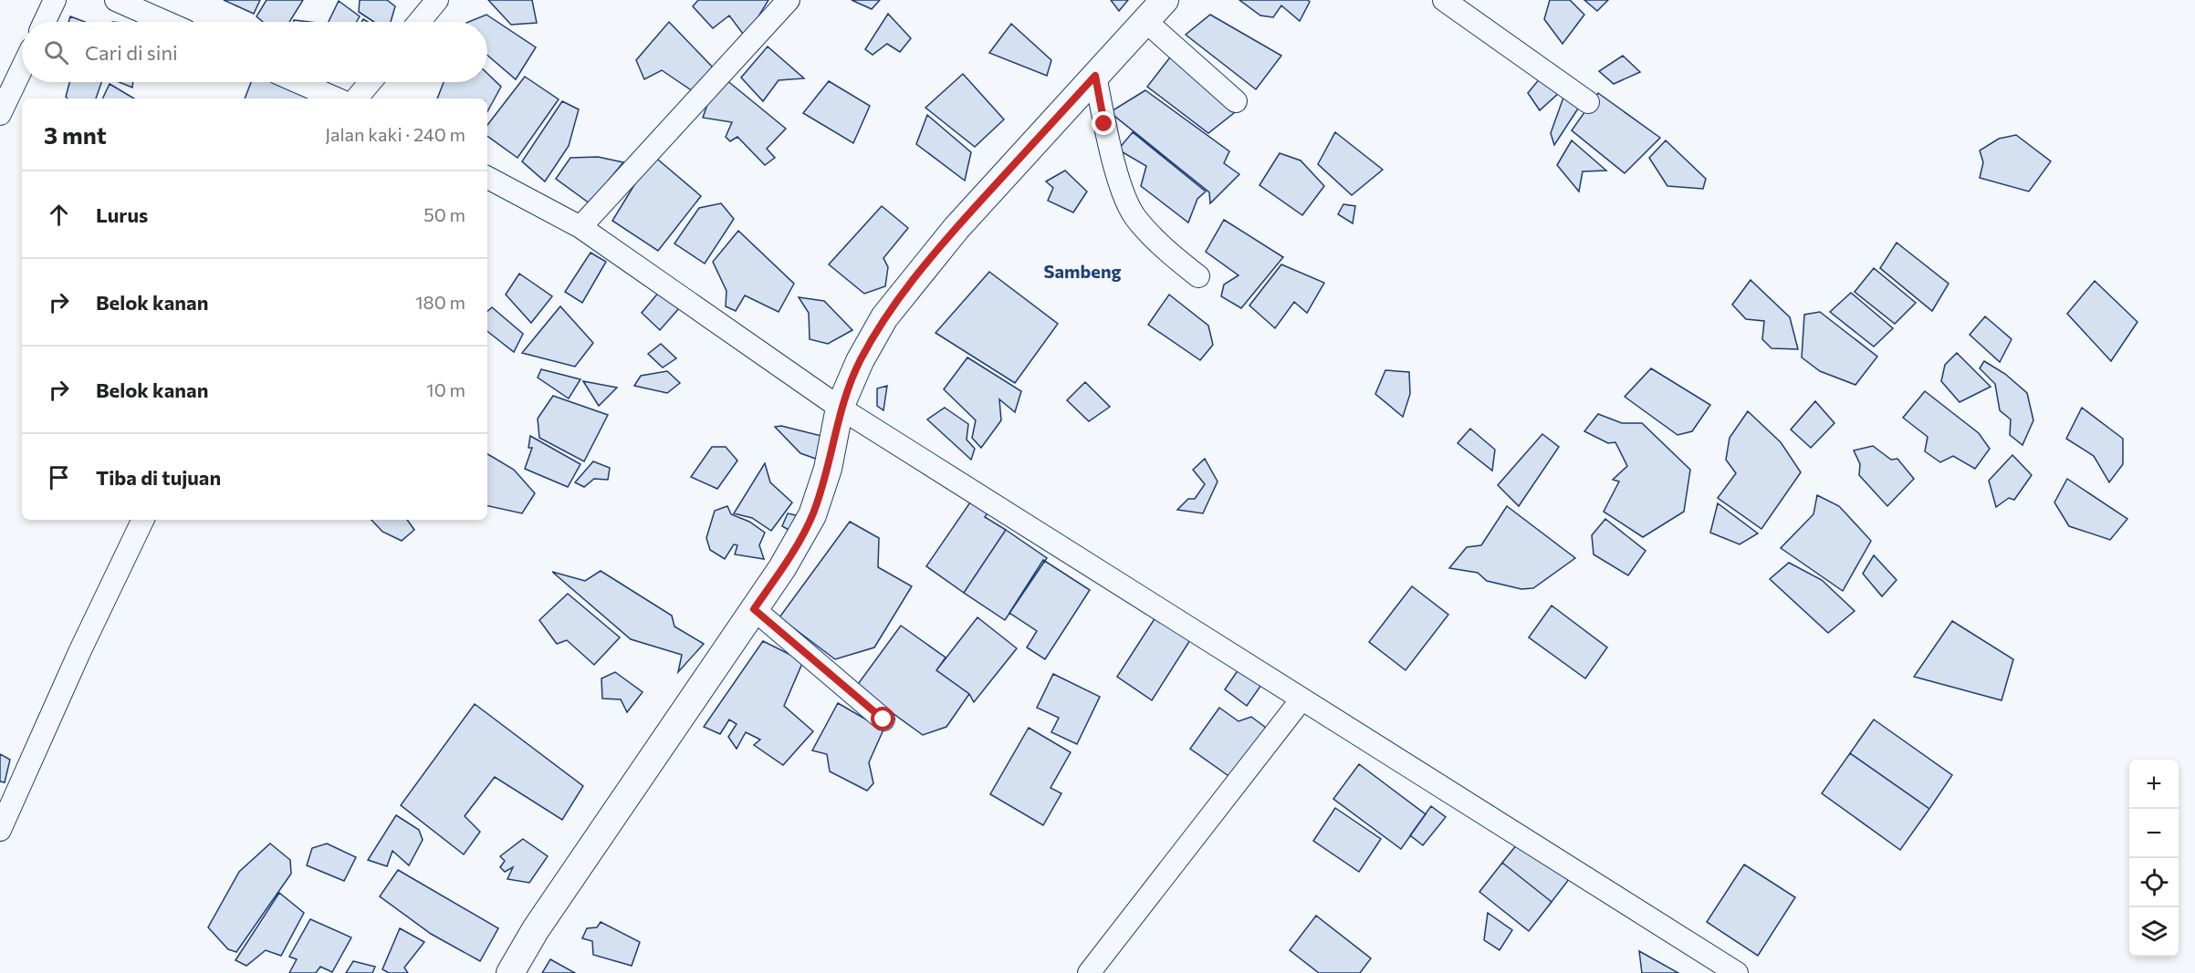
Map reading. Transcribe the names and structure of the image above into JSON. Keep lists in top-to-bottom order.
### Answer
{
  "districts": ["Sambeng"],
  "page": {
    "search": "Cari di sini",
    "heading": ["3 mnt", "Jalan kaki · 240 m"],
    "list": [
      ["Lurus", "50 m"],
      ["Belok kanan", "180 m"],
      ["Belok kanan", "10 m"],
      "Tiba di tujuan"
    ],
    "map_buttons": ["+", "−"]
  }
}
